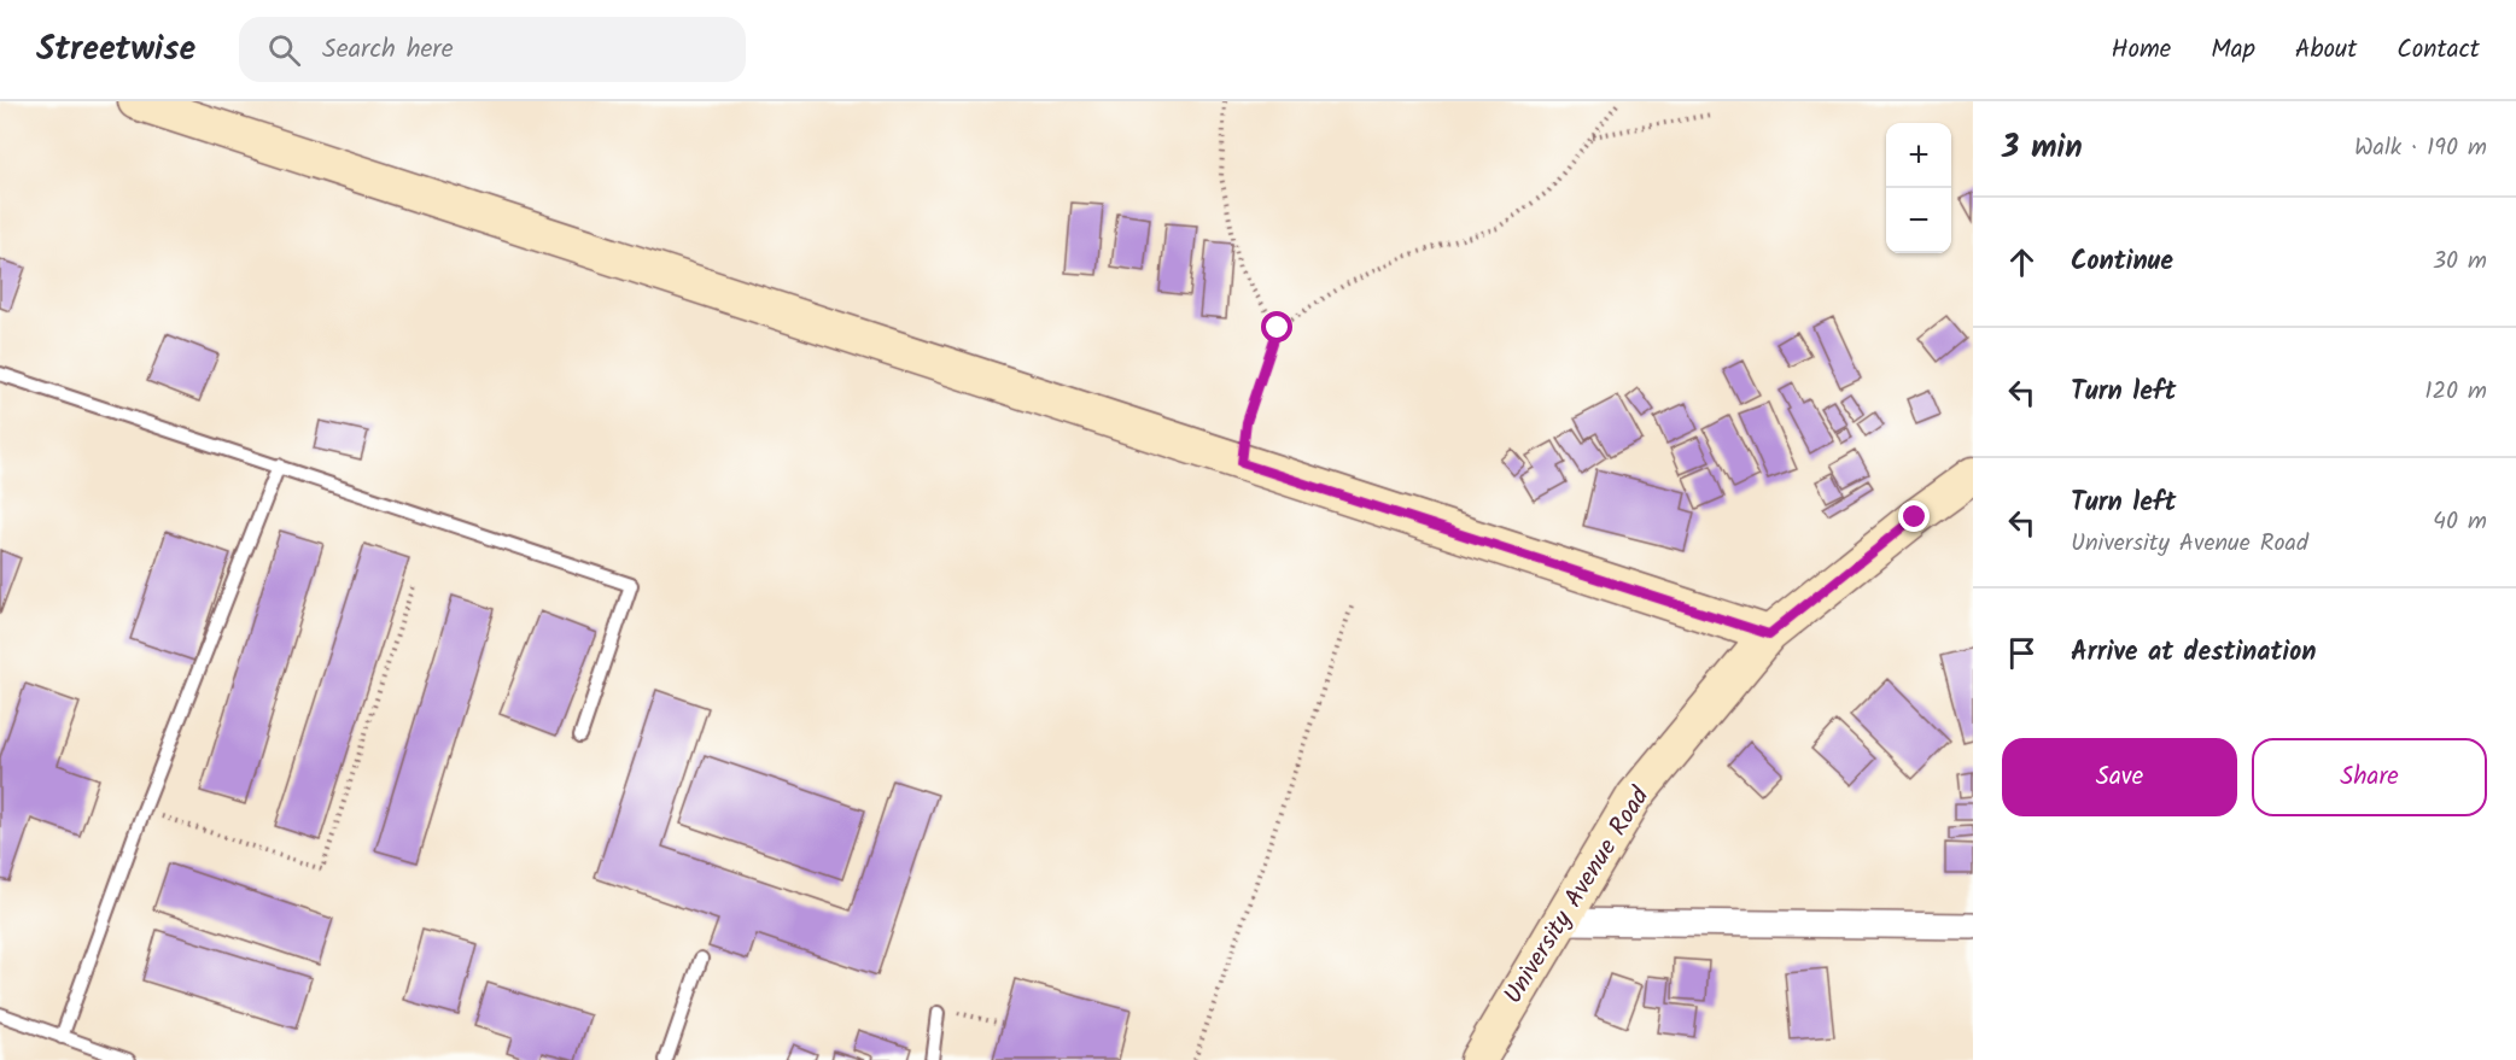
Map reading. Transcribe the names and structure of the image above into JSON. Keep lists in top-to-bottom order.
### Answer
{
  "streets": {
    "street": ["University Avenue Road"]
  },
  "page": {
    "header": "Streetwise",
    "search": "Search here",
    "nav": [
      "Home",
      "Map",
      "About",
      "Contact"
    ],
    "heading": ["3 min", "Walk · 190 m"],
    "map_buttons": ["+", "−"],
    "list": [
      ["Continue", "30 m"],
      ["Turn left", "120 m"],
      ["Turn left", "University Avenue Road", "40 m"],
      "Arrive at destination"
    ],
    "buttons": ["Save", "Share"]
  }
}
